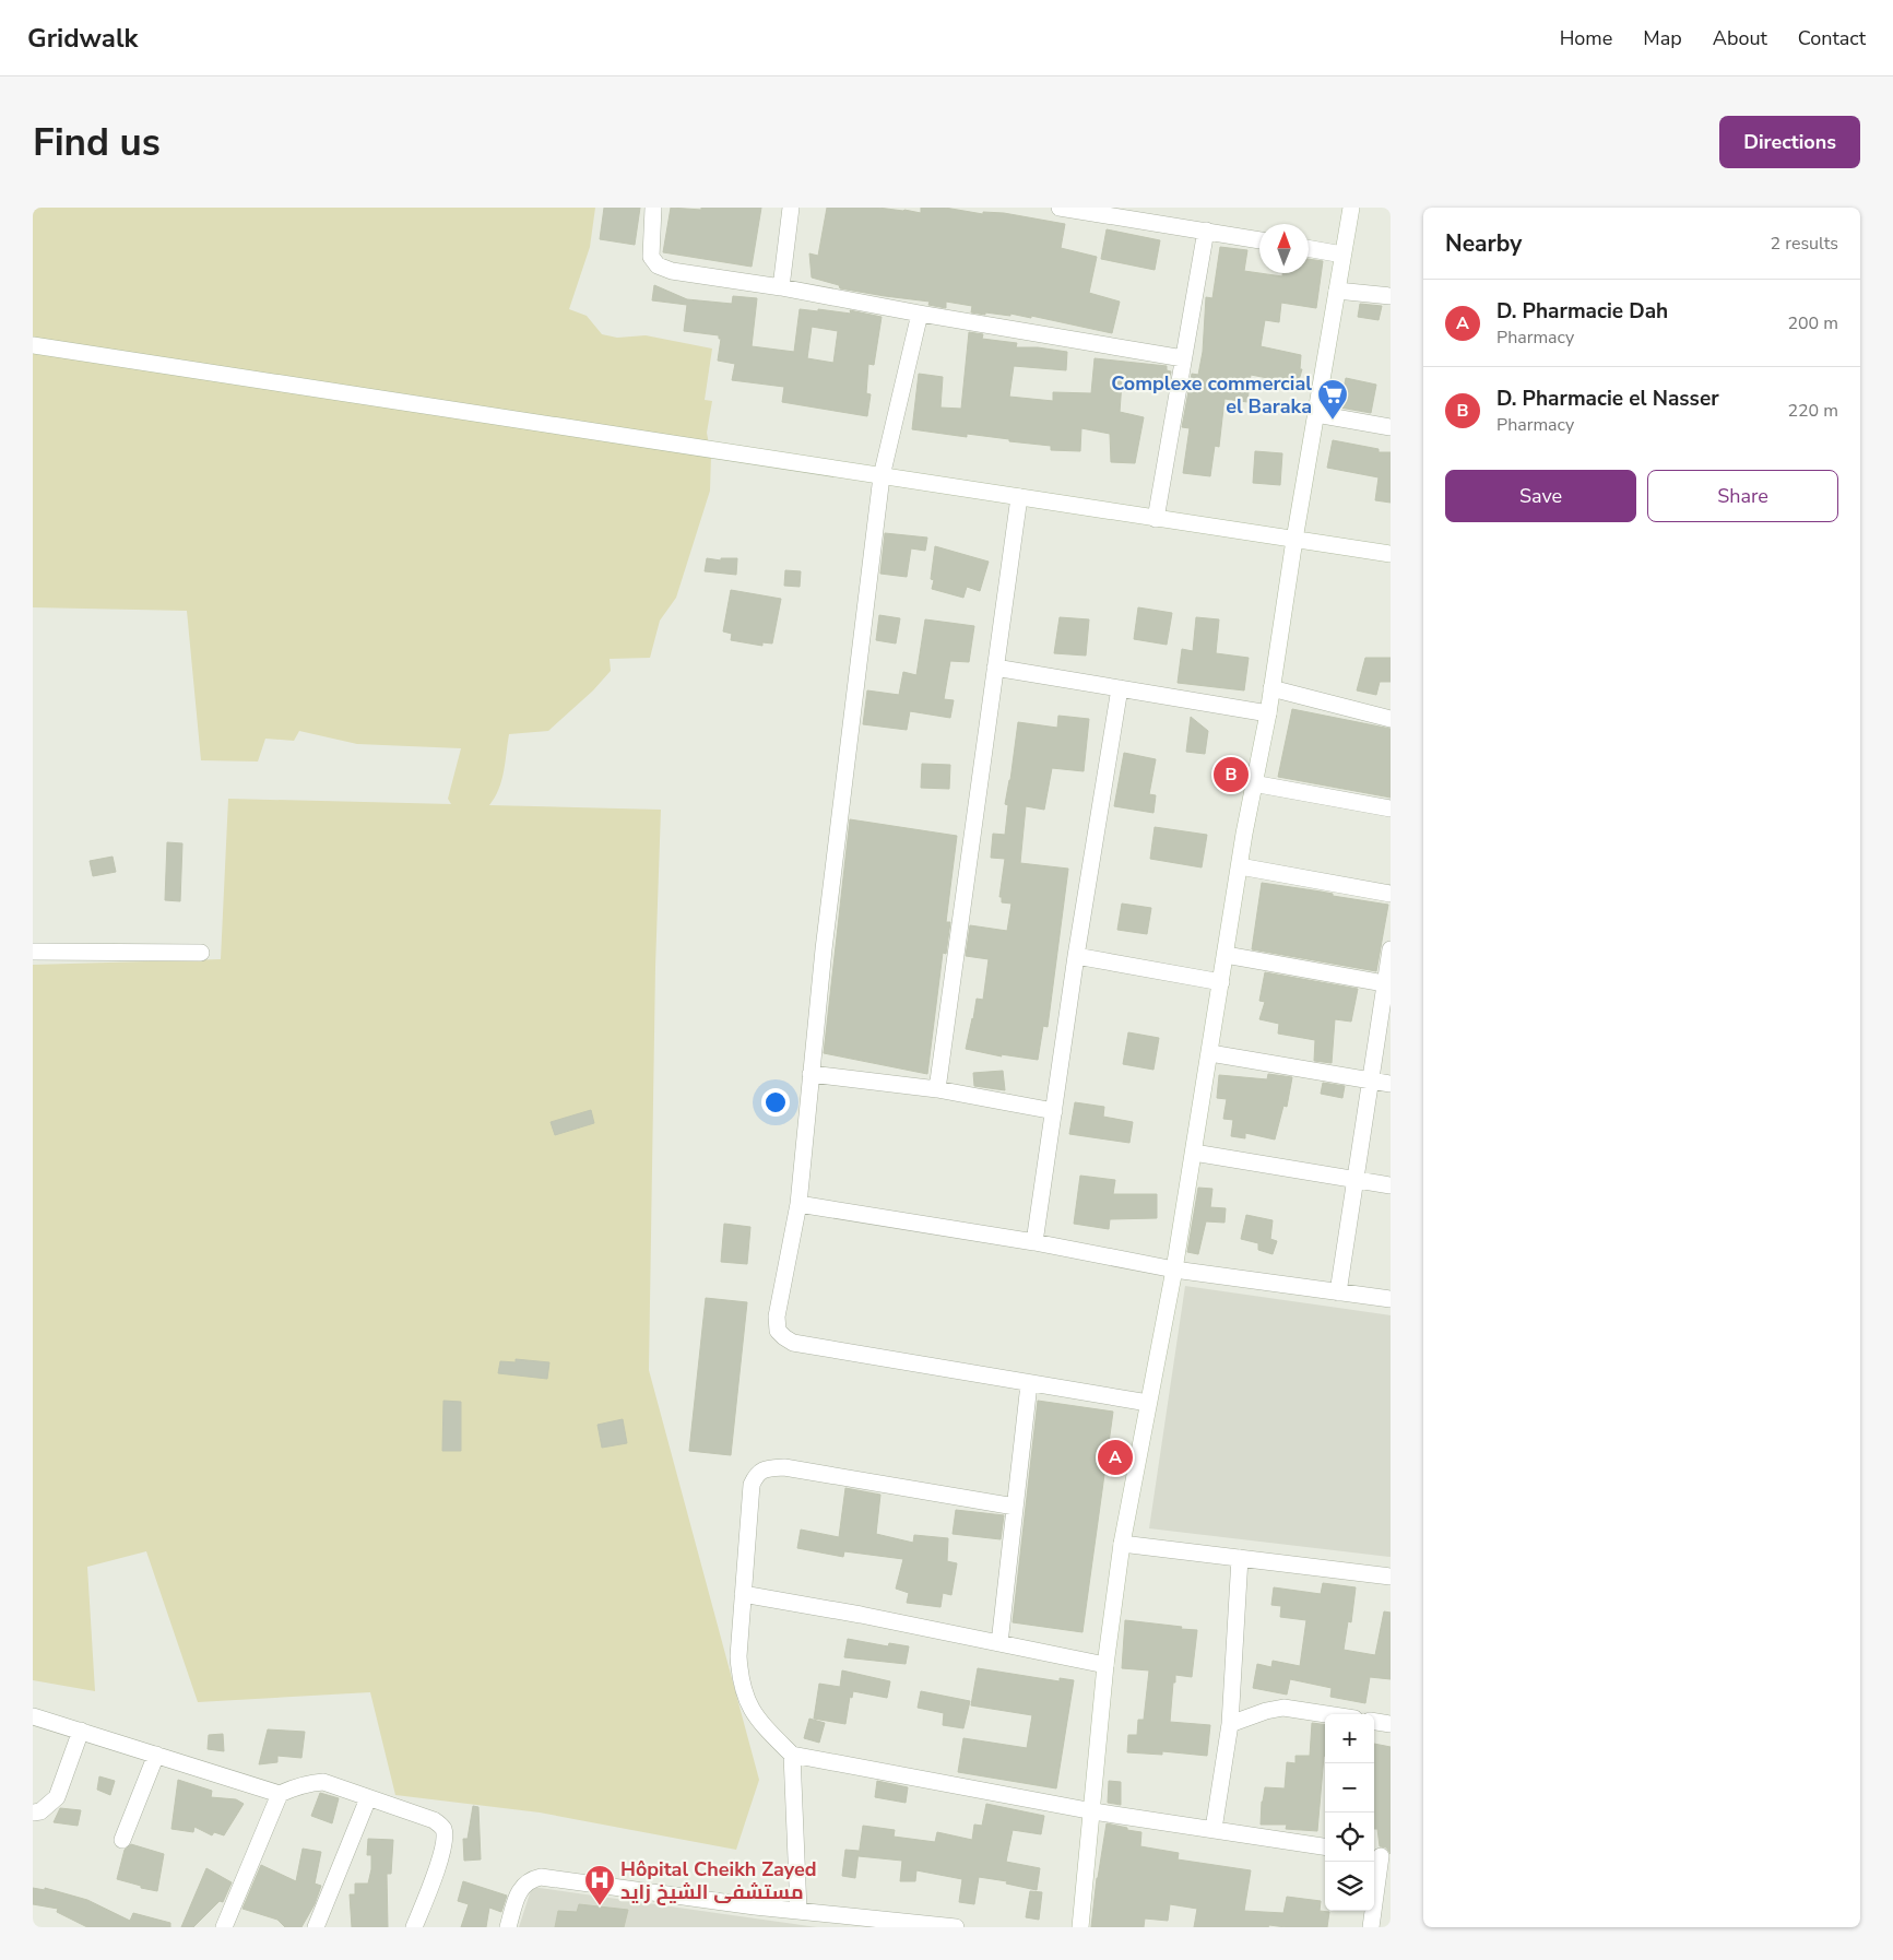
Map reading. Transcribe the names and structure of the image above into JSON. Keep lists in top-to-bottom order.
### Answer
{
  "places": {
    "supermarket": ["Complexe commercial el Baraka"],
    "hospital": ["Hôpital Cheikh Zayed مستشفى الشيخ زايد"]
  },
  "north": "top",
  "page": {
    "header": "Gridwalk",
    "nav": [
      "Home",
      "Map",
      "About",
      "Contact"
    ],
    "buttons": [
      "Directions",
      ["Save", "Share"]
    ],
    "title": "Find us",
    "heading": ["Nearby", "2 results"],
    "list": [
      {
        "mark": "A",
        "name": "D. Pharmacie Dah",
        "note": "Pharmacy",
        "value": "200 m"
      },
      {
        "mark": "B",
        "name": "D. Pharmacie el Nasser",
        "note": "Pharmacy",
        "value": "220 m"
      }
    ],
    "pins": ["B", "A"],
    "map_buttons": ["+", "−"]
  }
}
